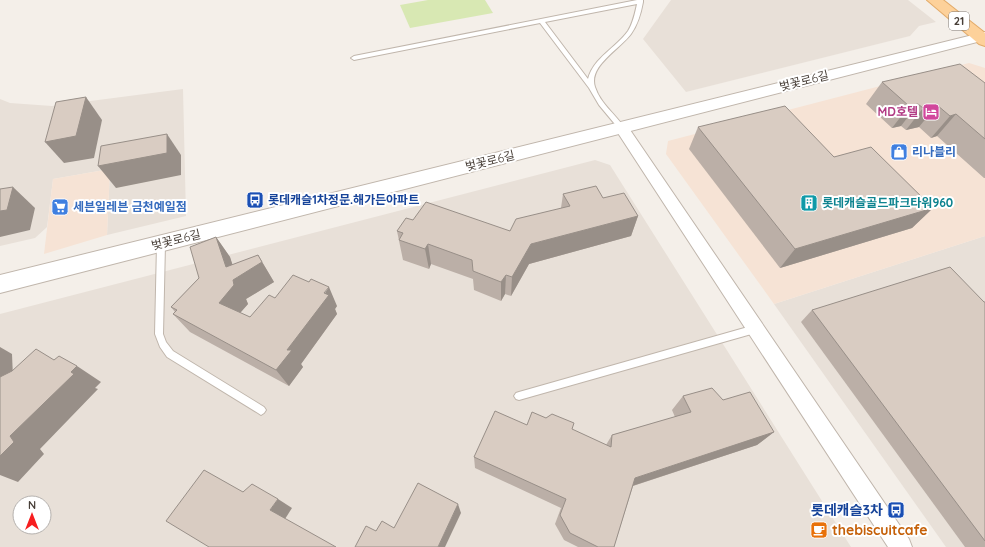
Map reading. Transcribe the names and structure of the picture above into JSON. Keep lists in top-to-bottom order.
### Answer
{
  "streets": {
    "main road": ["21"],
    "street": ["벚꽃로6길"]
  },
  "crossings": [
    ["21", "벚꽃로6길"]
  ],
  "places": {
    "hotel": ["MD호텔"],
    "shop": ["리나블리"],
    "bus stop": ["롯데캐슬1차정문.해가든아파트", "롯데캐슬3차"],
    "building": ["롯데캐슬골드파크타워960"],
    "supermarket": ["세븐일레븐 금천예일점"],
    "cafe": ["thebiscuitcafe"]
  },
  "north": "top"
}
